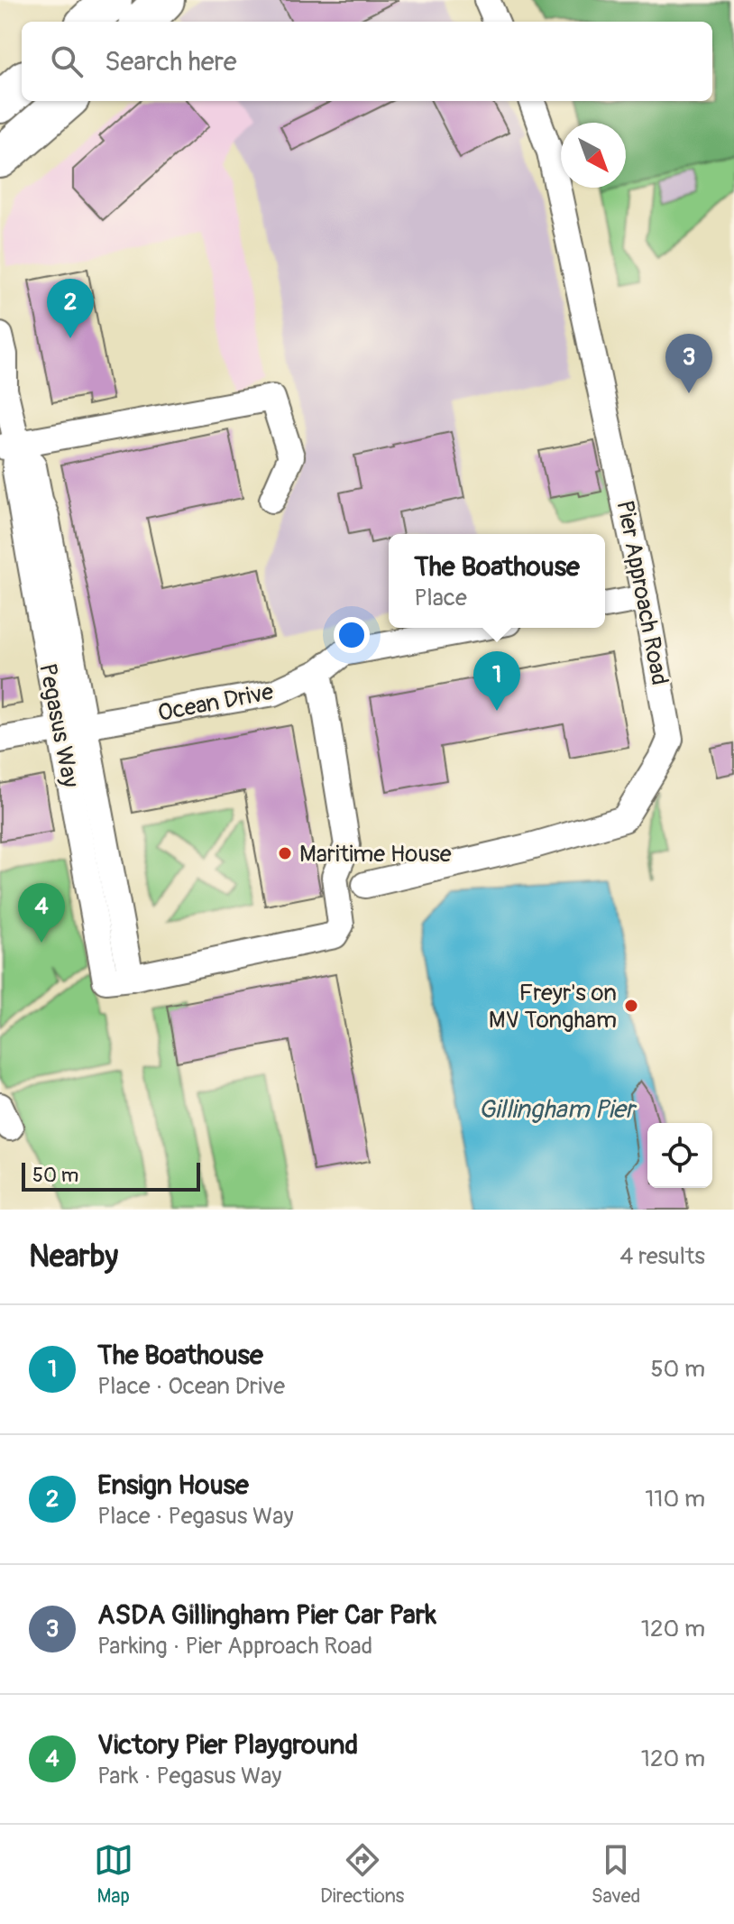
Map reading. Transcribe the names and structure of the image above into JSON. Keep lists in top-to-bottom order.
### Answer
{
  "streets": {
    "street": ["Pier Approach Road", "Ocean Drive", "Pegasus Way"]
  },
  "crossings": [
    ["Ocean Drive", "Pegasus Way"]
  ],
  "water": ["Gillingham Pier"],
  "places": ["Maritime House", "Freyr's on MV Tongham"],
  "scale_bar": "50 m",
  "north": "bottom right",
  "page": {
    "search": "Search here",
    "pins": [
      "2",
      "3",
      "1",
      "4"
    ],
    "popup": ["The Boathouse", "Place"],
    "scale": "50 m",
    "heading": ["Nearby", "4 results"],
    "list": [
      {
        "mark": "1",
        "name": "The Boathouse",
        "note": "Place · Ocean Drive",
        "value": "50 m"
      },
      {
        "mark": "2",
        "name": "Ensign House",
        "note": "Place · Pegasus Way",
        "value": "110 m"
      },
      {
        "mark": "3",
        "name": "ASDA Gillingham Pier Car Park",
        "note": "Parking · Pier Approach Road",
        "value": "120 m"
      },
      {
        "mark": "4",
        "name": "Victory Pier Playground",
        "note": "Park · Pegasus Way",
        "value": "120 m"
      }
    ],
    "nav": ["Map", "Directions", "Saved"]
  }
}
